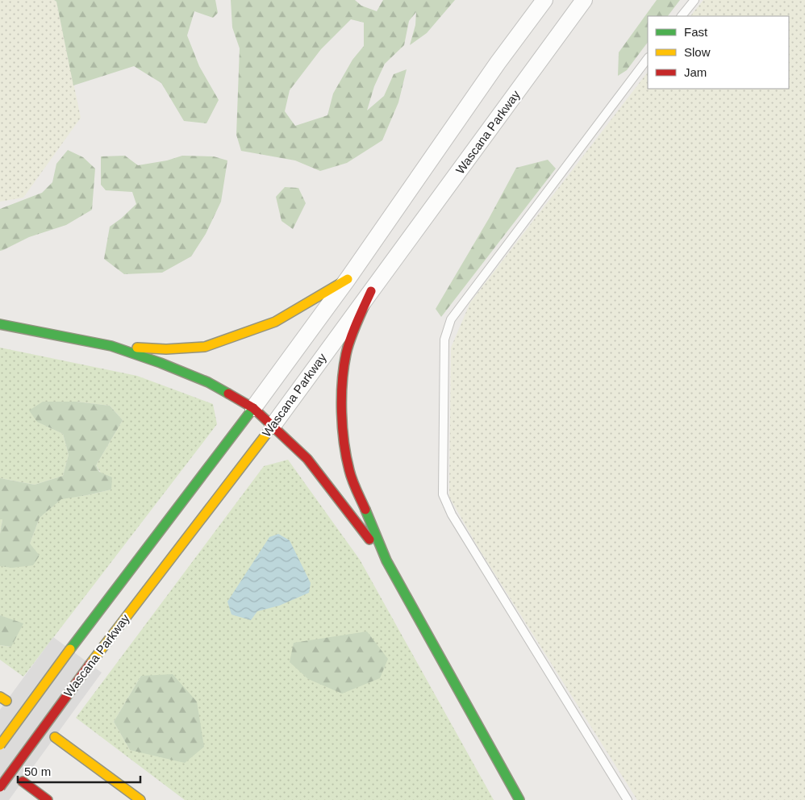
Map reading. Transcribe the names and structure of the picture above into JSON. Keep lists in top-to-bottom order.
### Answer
{
  "streets": {
    "main road": ["Wascana Parkway"]
  },
  "legend": ["Fast", "Slow", "Jam"],
  "scale_bar": "50 m"
}
